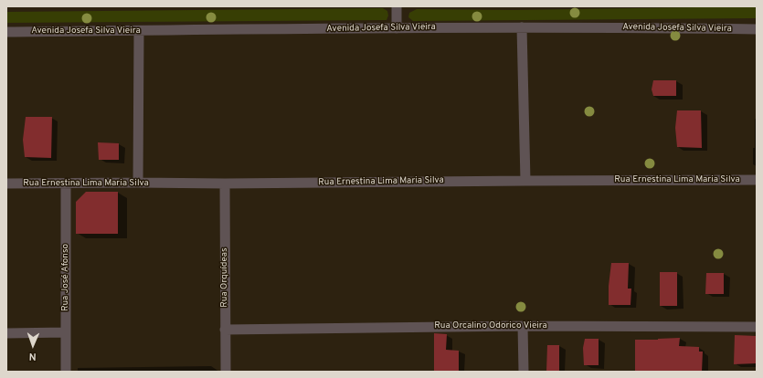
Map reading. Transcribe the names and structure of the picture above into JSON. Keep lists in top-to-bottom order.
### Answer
{
  "streets": {
    "street": [
      "Avenida Josefa Silva Vieira",
      "Rua Ernestina Lima Maria Silva",
      "Rua José Afonso",
      "Rua Orquídeas",
      "Rua Orcalino Odorico Vieira"
    ]
  },
  "crossings": [
    ["Rua Ernestina Lima Maria Silva", "Rua José Afonso"],
    ["Rua Ernestina Lima Maria Silva", "Rua Orquídeas"],
    ["Rua Orquídeas", "Rua Orcalino Odorico Vieira"]
  ],
  "north": "bottom"
}
